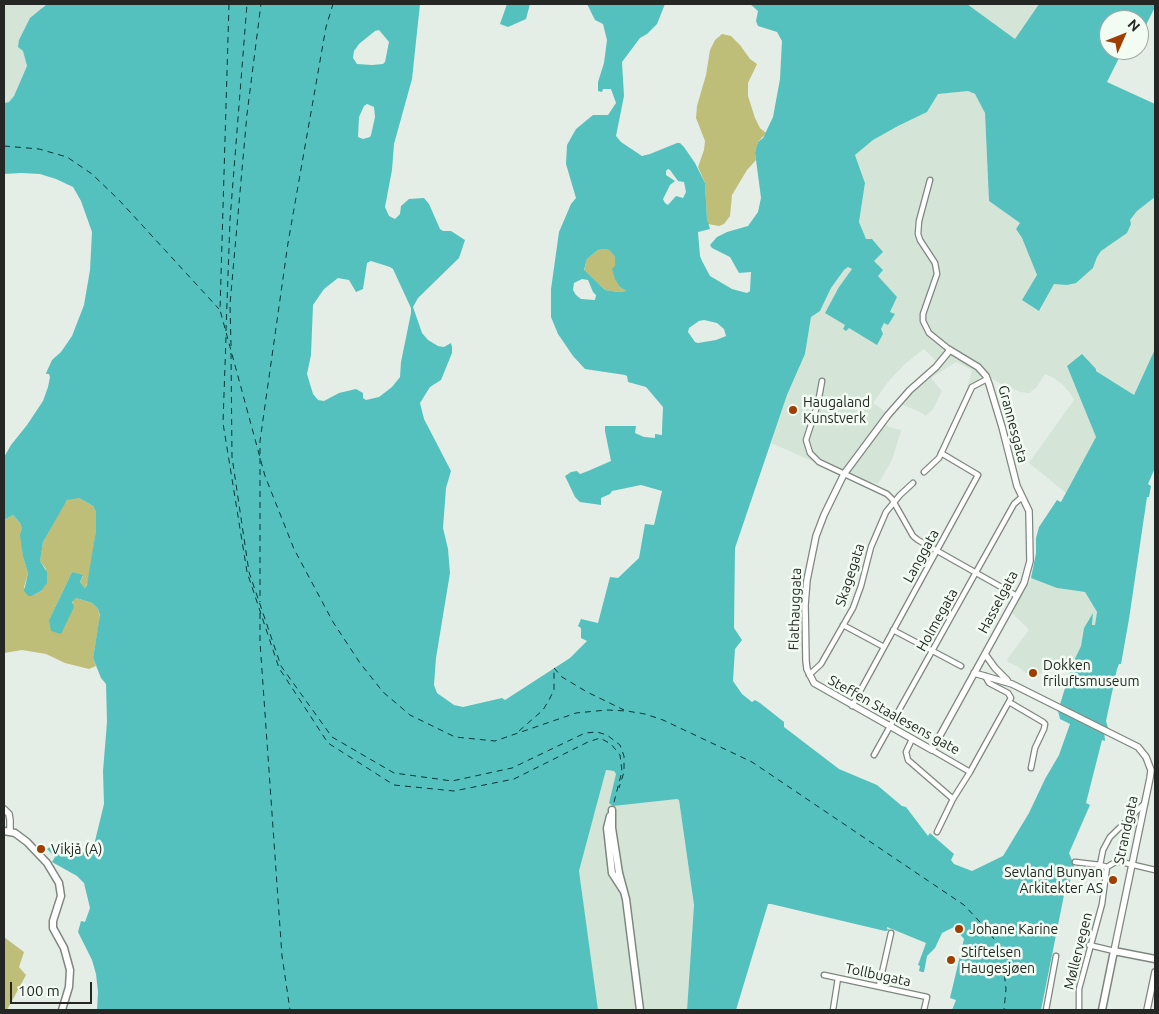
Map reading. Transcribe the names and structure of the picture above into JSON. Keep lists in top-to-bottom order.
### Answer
{
  "streets": {
    "main road": ["Strandgata"],
    "street": [
      "Grannesgata",
      "Langgata",
      "Skagegata",
      "Hasselgata",
      "Flathauggata",
      "Holmegata",
      "Steffen Staalesens gate",
      "Møllervegen",
      "Tollbugata"
    ]
  },
  "crossings": [
    ["Grannesgata", "Hasselgata"],
    ["Grannesgata", "Flathauggata"],
    ["Langgata", "Steffen Staalesens gate"],
    ["Skagegata", "Flathauggata"],
    ["Skagegata", "Steffen Staalesens gate"],
    ["Hasselgata", "Holmegata"],
    ["Hasselgata", "Steffen Staalesens gate"],
    ["Hasselgata", "Strandgata"],
    ["Flathauggata", "Steffen Staalesens gate"],
    ["Holmegata", "Steffen Staalesens gate"]
  ],
  "places": [
    "Haugaland Kunstverk",
    "Dokken friluftsmuseum",
    "Vikjå (A)",
    "Sevland Bunyan Arkitekter AS",
    "Johane Karine",
    "Stiftelsen Haugesjøen"
  ],
  "scale_bar": "100 m",
  "north": "top right"
}
